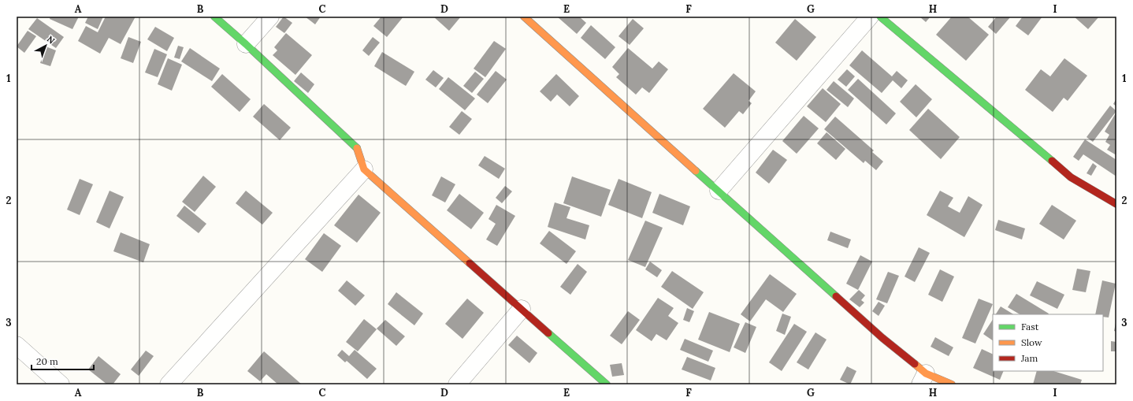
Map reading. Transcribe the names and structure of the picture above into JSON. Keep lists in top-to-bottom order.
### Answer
{
  "legend": ["Fast", "Slow", "Jam"],
  "scale_bar": "20 m",
  "north": "top right",
  "grid": {
    "columns": [
      "A",
      "B",
      "C",
      "D",
      "E",
      "F",
      "G",
      "H",
      "I"
    ],
    "rows": ["1", "2", "3"]
  }
}
